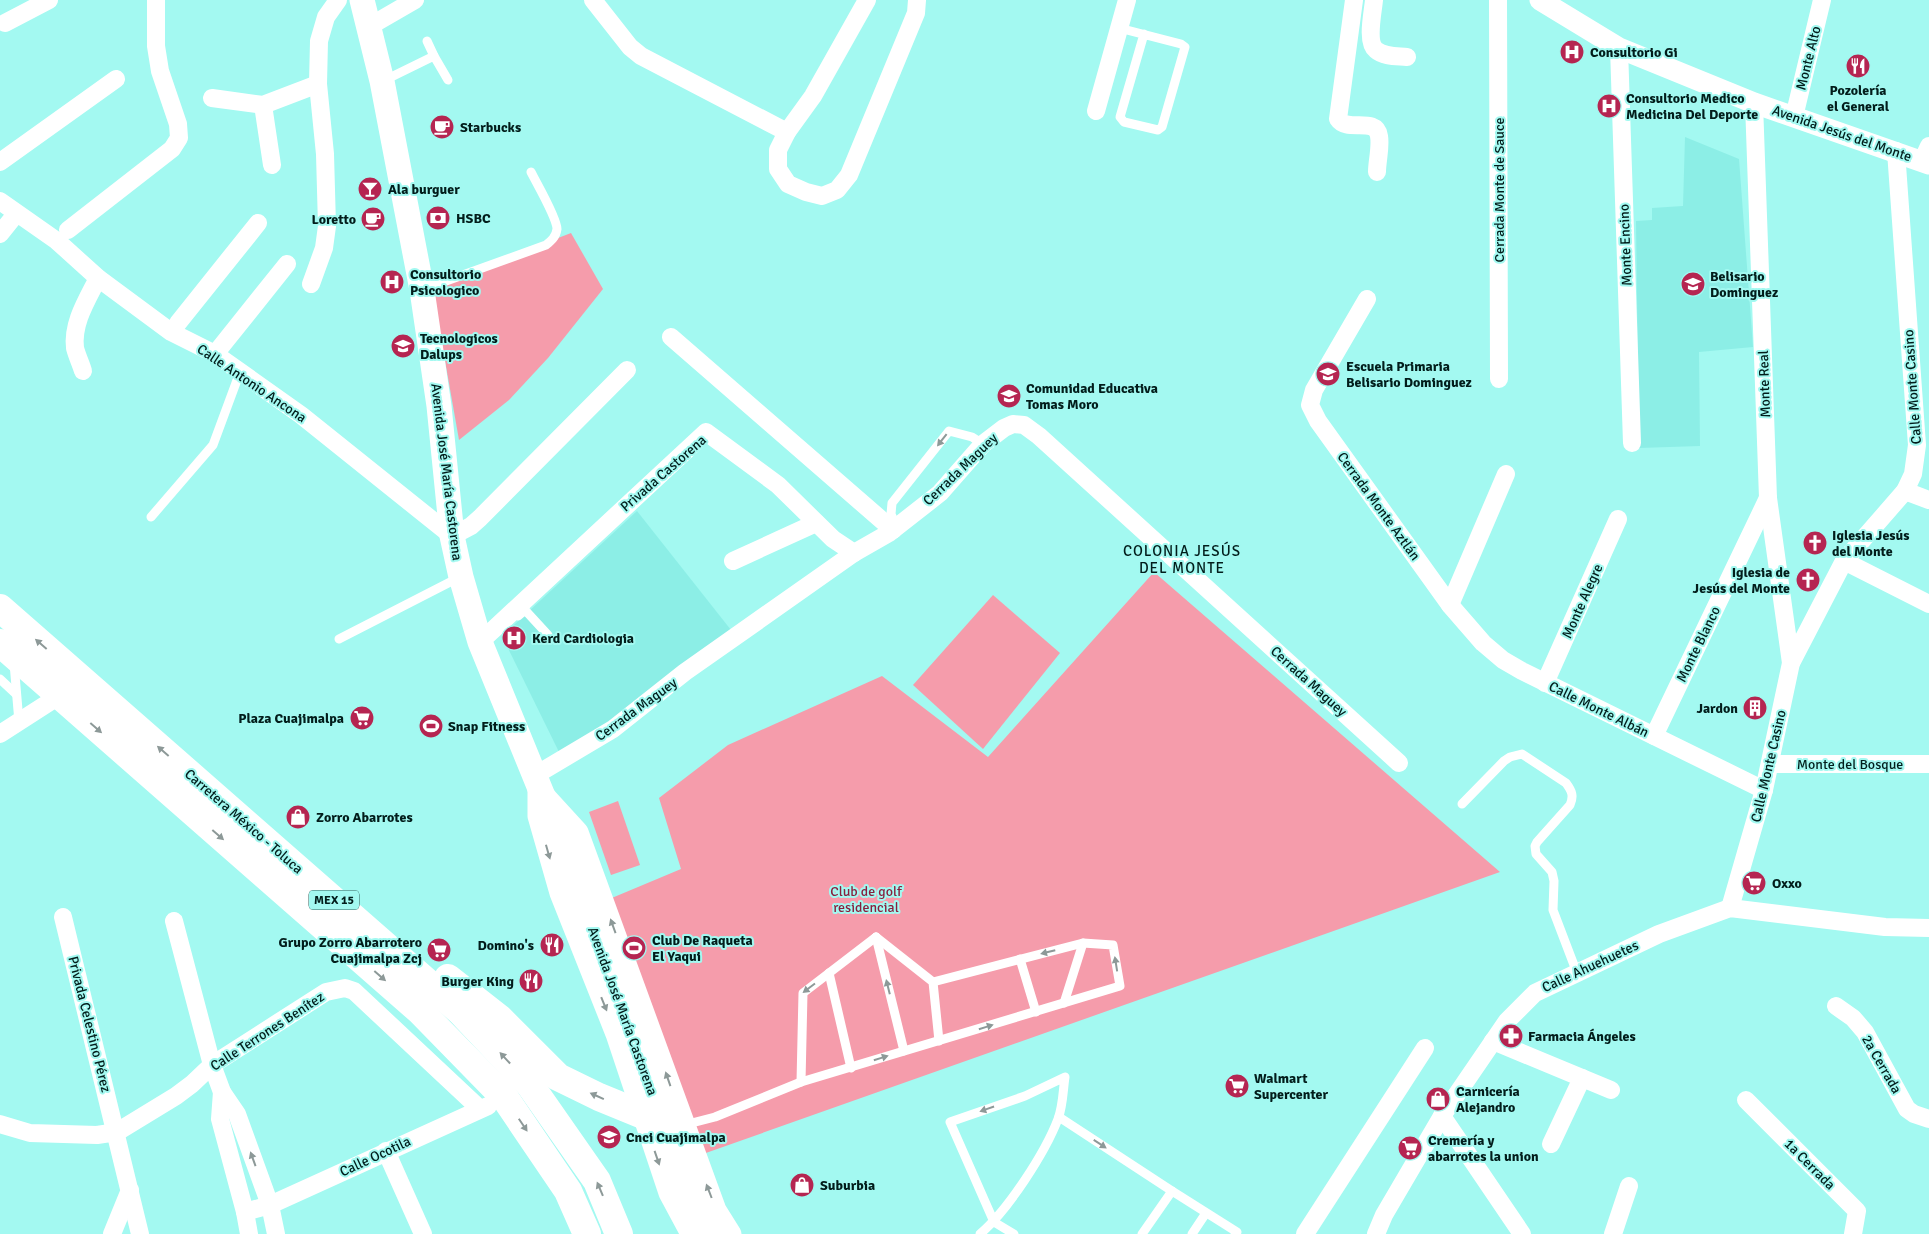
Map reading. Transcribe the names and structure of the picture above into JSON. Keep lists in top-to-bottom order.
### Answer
{
  "streets": {
    "main road": ["Avenida José María Castorena", "Carretera México - Toluca", "MEX 15"],
    "street": [
      "Monte Alto",
      "Avenida Jesús del Monte",
      "Cerrada Monte de Sauce",
      "Monte Encino",
      "Calle Antonio Ancona",
      "Monte Real",
      "Calle Monte Casino",
      "Cerrada Maguey",
      "Privada Castorena",
      "Cerrada Monte Aztlán",
      "Monte Alegre",
      "Monte Blanco",
      "Calle Monte Albán",
      "Monte del Bosque",
      "Calle Ahuehuetes",
      "Privada Celestino Pérez",
      "Calle Terrones Benítez",
      "2a Cerrada",
      "Calle Ocotila",
      "1a Cerrada"
    ]
  },
  "crossings": [
    ["Monte Alto", "Avenida Jesús del Monte"],
    ["Avenida Jesús del Monte", "Monte Encino"],
    ["Avenida Jesús del Monte", "Monte Real"],
    ["Avenida Jesús del Monte", "Calle Monte Casino"],
    ["Calle Antonio Ancona", "Avenida José María Castorena"],
    ["Monte Real", "Calle Monte Casino"],
    ["Monte Real", "Monte Blanco"],
    ["Calle Monte Casino", "Calle Monte Albán"],
    ["Calle Monte Casino", "Monte del Bosque"],
    ["Calle Monte Casino", "Calle Ahuehuetes"],
    ["Cerrada Maguey", "Avenida José María Castorena"],
    ["Cerrada Maguey", "Privada Castorena"],
    ["Avenida José María Castorena", "Privada Castorena"],
    ["Cerrada Monte Aztlán", "Calle Monte Albán"],
    ["Monte Alegre", "Calle Monte Albán"],
    ["Monte Blanco", "Calle Monte Albán"],
    ["Carretera México - Toluca", "Calle Ocotila"],
    ["Privada Celestino Pérez", "Calle Terrones Benítez"],
    ["Calle Terrones Benítez", "Calle Ocotila"]
  ],
  "districts": ["COLONIA JESÚS DEL MONTE"],
  "parks": ["Club de golf residencial"],
  "places": {
    "hospital": [
      "Consultorio Gi",
      "Consultorio Medico Medicina Del Deporte",
      "Consultorio Psicologico",
      "Kerd Cardiologia"
    ],
    "restaurant": ["Pozolería el General", "Domino's", "Burger King"],
    "cafe": ["Starbucks", "Loretto"],
    "bar": ["Ala burguer"],
    "bank": ["HSBC"],
    "school or university": [
      "Belisario Dominguez",
      "Tecnologicos Dalups",
      "Escuela Primaria Belisario Dominguez",
      "Comunidad Educativa Tomas Moro",
      "Cnci Cuajimalpa"
    ],
    "church": ["Iglesia Jesús del Monte", "Iglesia de Jesús del Monte"],
    "building": ["Jardon"],
    "supermarket": [
      "Plaza Cuajimalpa",
      "Oxxo",
      "Grupo Zorro Abarrotero Cuajimalpa Zcj",
      "Walmart Supercenter",
      "Cremería y abarrotes la union"
    ],
    "sports": ["Snap Fitness", "Club De Raqueta El Yaqui"],
    "shop": ["Zorro Abarrotes", "Carnicería Alejandro", "Suburbia"],
    "pharmacy": ["Farmacia Ángeles"]
  }
}
